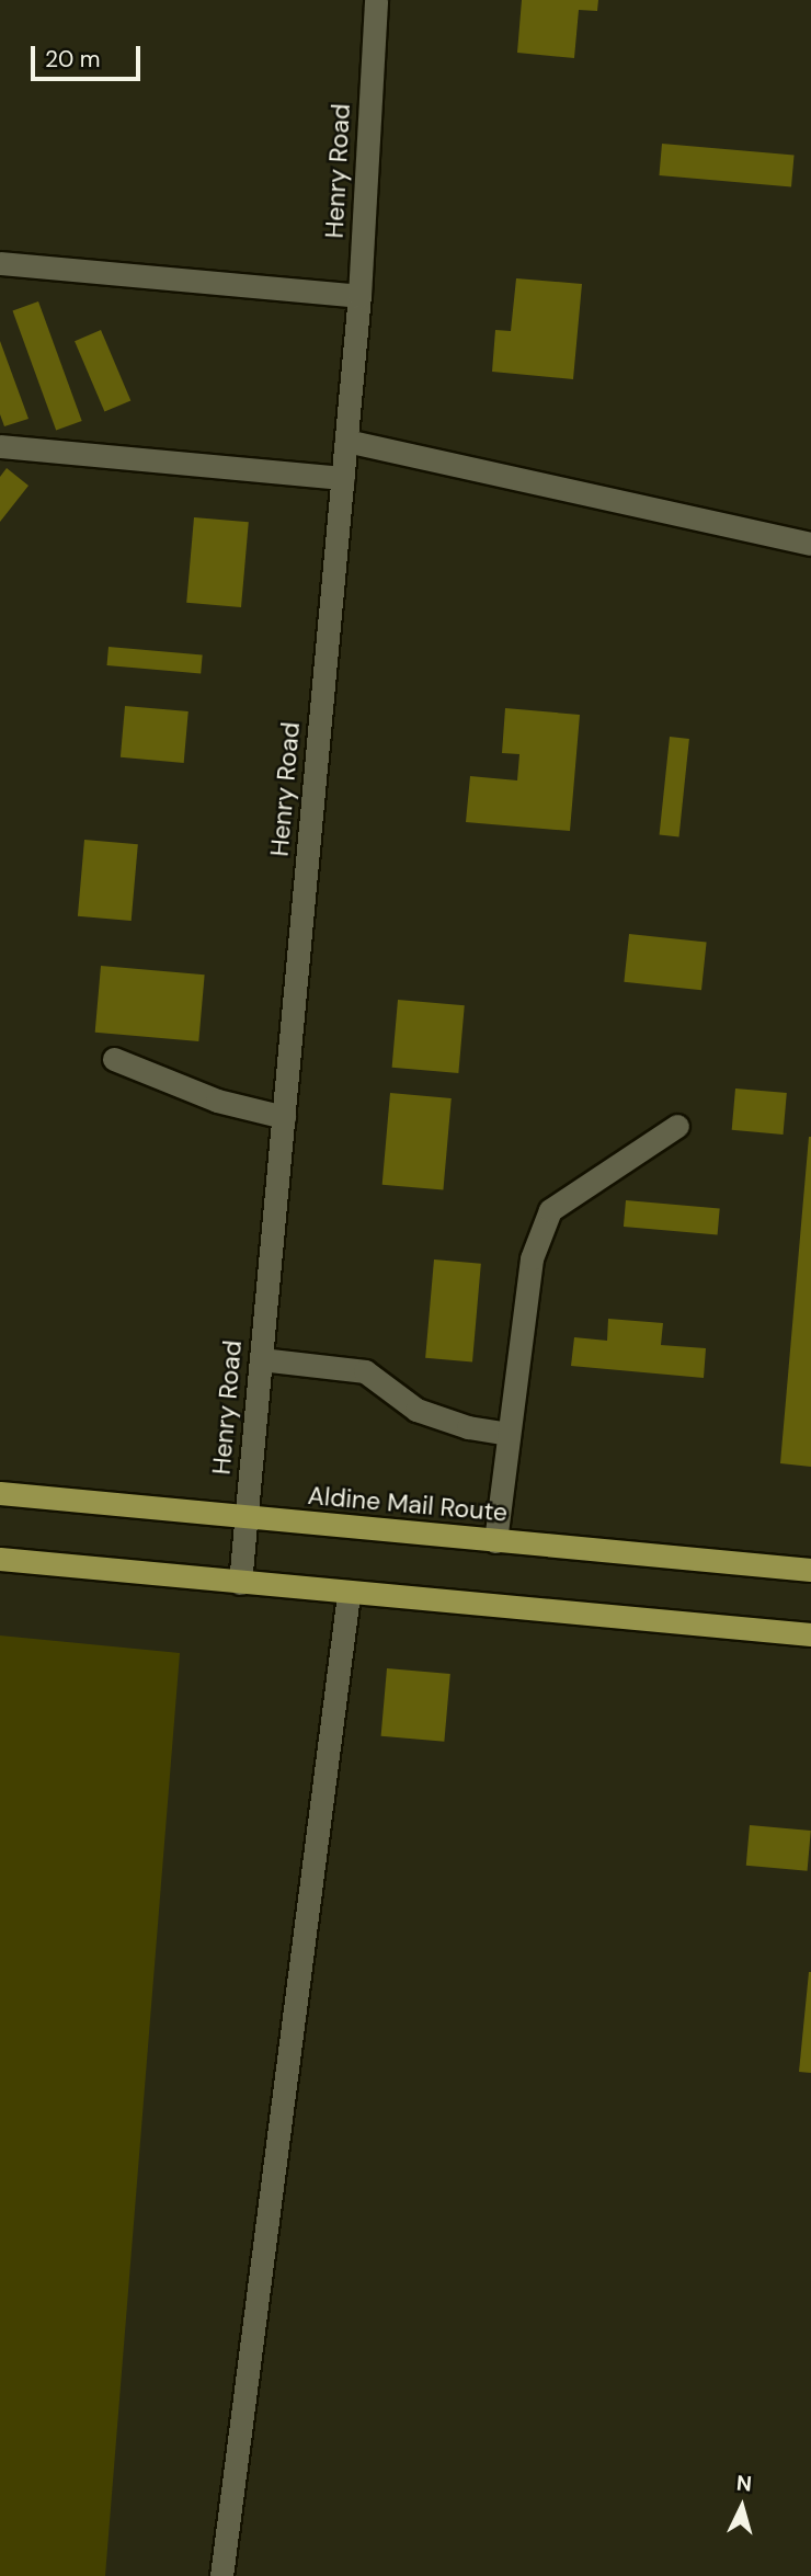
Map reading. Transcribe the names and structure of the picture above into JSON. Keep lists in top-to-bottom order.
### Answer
{
  "streets": {
    "main road": ["Aldine Mail Route"],
    "street": ["Henry Road"]
  },
  "crossings": [
    ["Henry Road", "Aldine Mail Route"]
  ],
  "scale_bar": "20 m",
  "north": "top"
}
